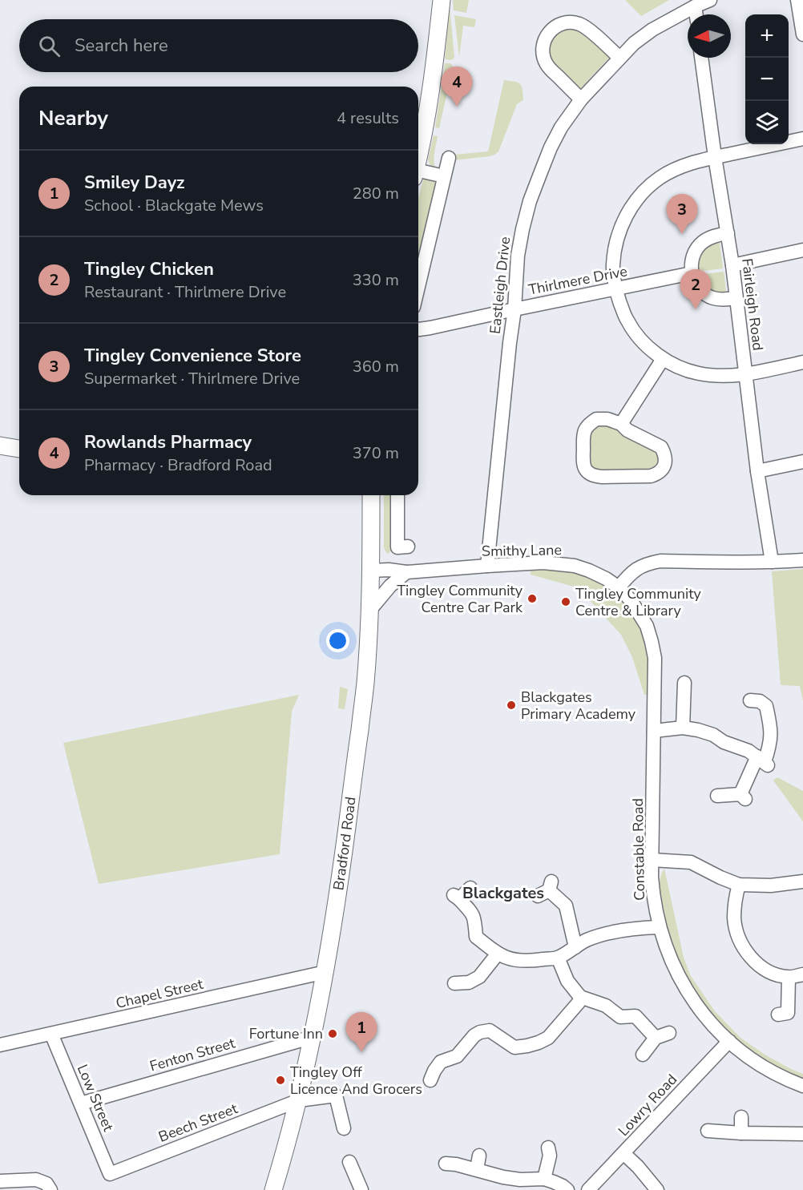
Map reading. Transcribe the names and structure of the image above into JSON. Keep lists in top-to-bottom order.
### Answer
{
  "streets": {
    "main road": ["Bradford Road"],
    "street": [
      "Thirlmere Drive",
      "Eastleigh Drive",
      "Fairleigh Road",
      "Smithy Lane",
      "Constable Road",
      "Chapel Street",
      "Fenton Street",
      "Low Street",
      "Lowry Road",
      "Beech Street"
    ]
  },
  "crossings": [
    ["Thirlmere Drive", "Eastleigh Drive"],
    ["Eastleigh Drive", "Smithy Lane"],
    ["Smithy Lane", "Bradford Road"],
    ["Smithy Lane", "Constable Road"],
    ["Bradford Road", "Chapel Street"],
    ["Bradford Road", "Fenton Street"],
    ["Bradford Road", "Beech Street"],
    ["Constable Road", "Lowry Road"],
    ["Chapel Street", "Low Street"],
    ["Fenton Street", "Low Street"],
    ["Low Street", "Beech Street"]
  ],
  "districts": ["Blackgates"],
  "places": [
    "Tingley Community Centre Car Park",
    "Tingley Community Centre & Library",
    "Blackgates Primary Academy",
    "Fortune Inn",
    "Tingley Off Licence And Grocers"
  ],
  "north": "left",
  "page": {
    "map_buttons": ["+", "−"],
    "search": "Search here",
    "pins": [
      "4",
      "3",
      "2",
      "1"
    ],
    "heading": ["Nearby", "4 results"],
    "list": [
      {
        "mark": "1",
        "name": "Smiley Dayz",
        "note": "School · Blackgate Mews",
        "value": "280 m"
      },
      {
        "mark": "2",
        "name": "Tingley Chicken",
        "note": "Restaurant · Thirlmere Drive",
        "value": "330 m"
      },
      {
        "mark": "3",
        "name": "Tingley Convenience Store",
        "note": "Supermarket · Thirlmere Drive",
        "value": "360 m"
      },
      {
        "mark": "4",
        "name": "Rowlands Pharmacy",
        "note": "Pharmacy · Bradford Road",
        "value": "370 m"
      }
    ]
  }
}
